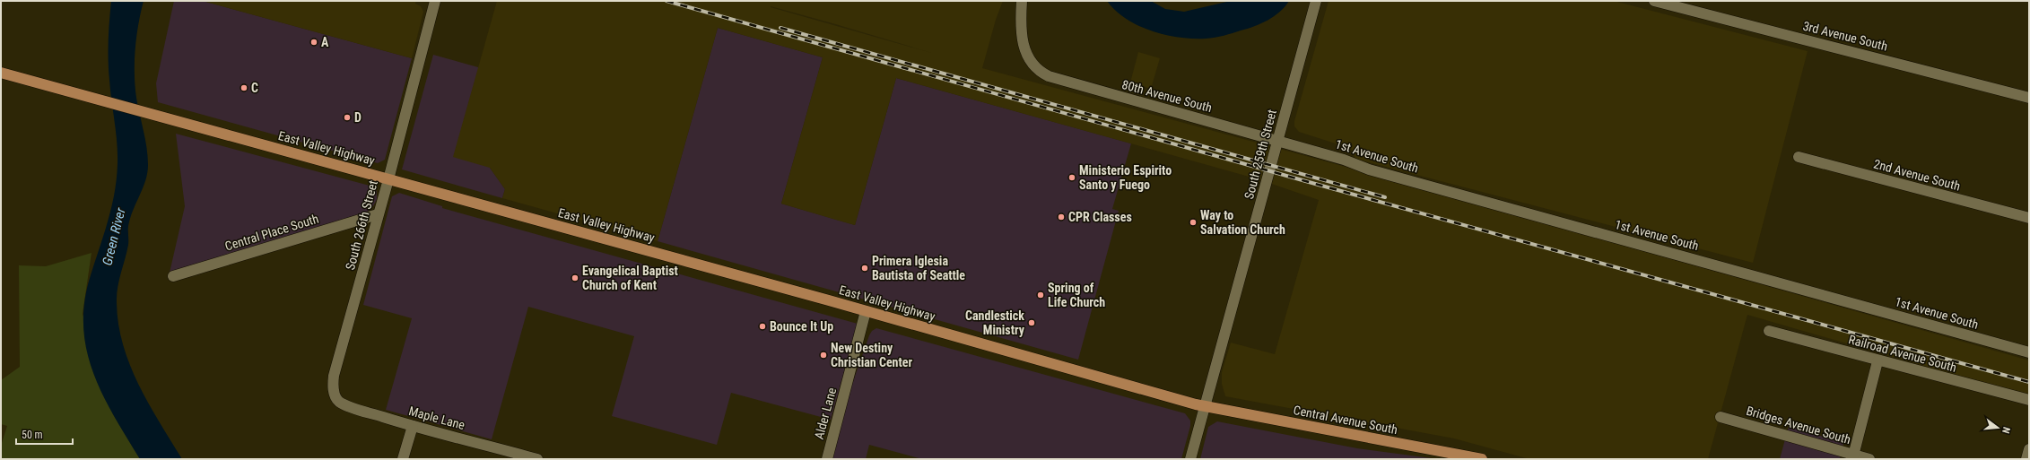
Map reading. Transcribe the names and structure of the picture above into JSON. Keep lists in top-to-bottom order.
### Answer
{
  "streets": {
    "main road": ["East Valley Highway", "Central Avenue South"],
    "street": [
      "3rd Avenue South",
      "80th Avenue South",
      "South 259th Street",
      "1st Avenue South",
      "2nd Avenue South",
      "South 266th Street",
      "Central Place South",
      "Railroad Avenue South",
      "Alder Lane",
      "Maple Lane",
      "Bridges Avenue South"
    ]
  },
  "crossings": [
    ["80th Avenue South", "South 259th Street"],
    ["80th Avenue South", "1st Avenue South"],
    ["East Valley Highway", "South 259th Street"],
    ["East Valley Highway", "South 266th Street"],
    ["East Valley Highway", "Alder Lane"],
    ["East Valley Highway", "Central Avenue South"],
    ["South 259th Street", "1st Avenue South"],
    ["South 259th Street", "Central Avenue South"],
    ["South 266th Street", "Central Place South"],
    ["South 266th Street", "Maple Lane"]
  ],
  "water": ["Green River"],
  "places": [
    "A",
    "C",
    "D",
    "Ministerio Espirito Santo y Fuego",
    "CPR Classes",
    "Way to Salvation Church",
    "Primera Iglesia Bautista of Seattle",
    "Evangelical Baptist Church of Kent",
    "Spring of Life Church",
    "Candlestick Ministry",
    "Bounce It Up",
    "New Destiny Christian Center"
  ],
  "scale_bar": "50 m",
  "north": "right"
}
